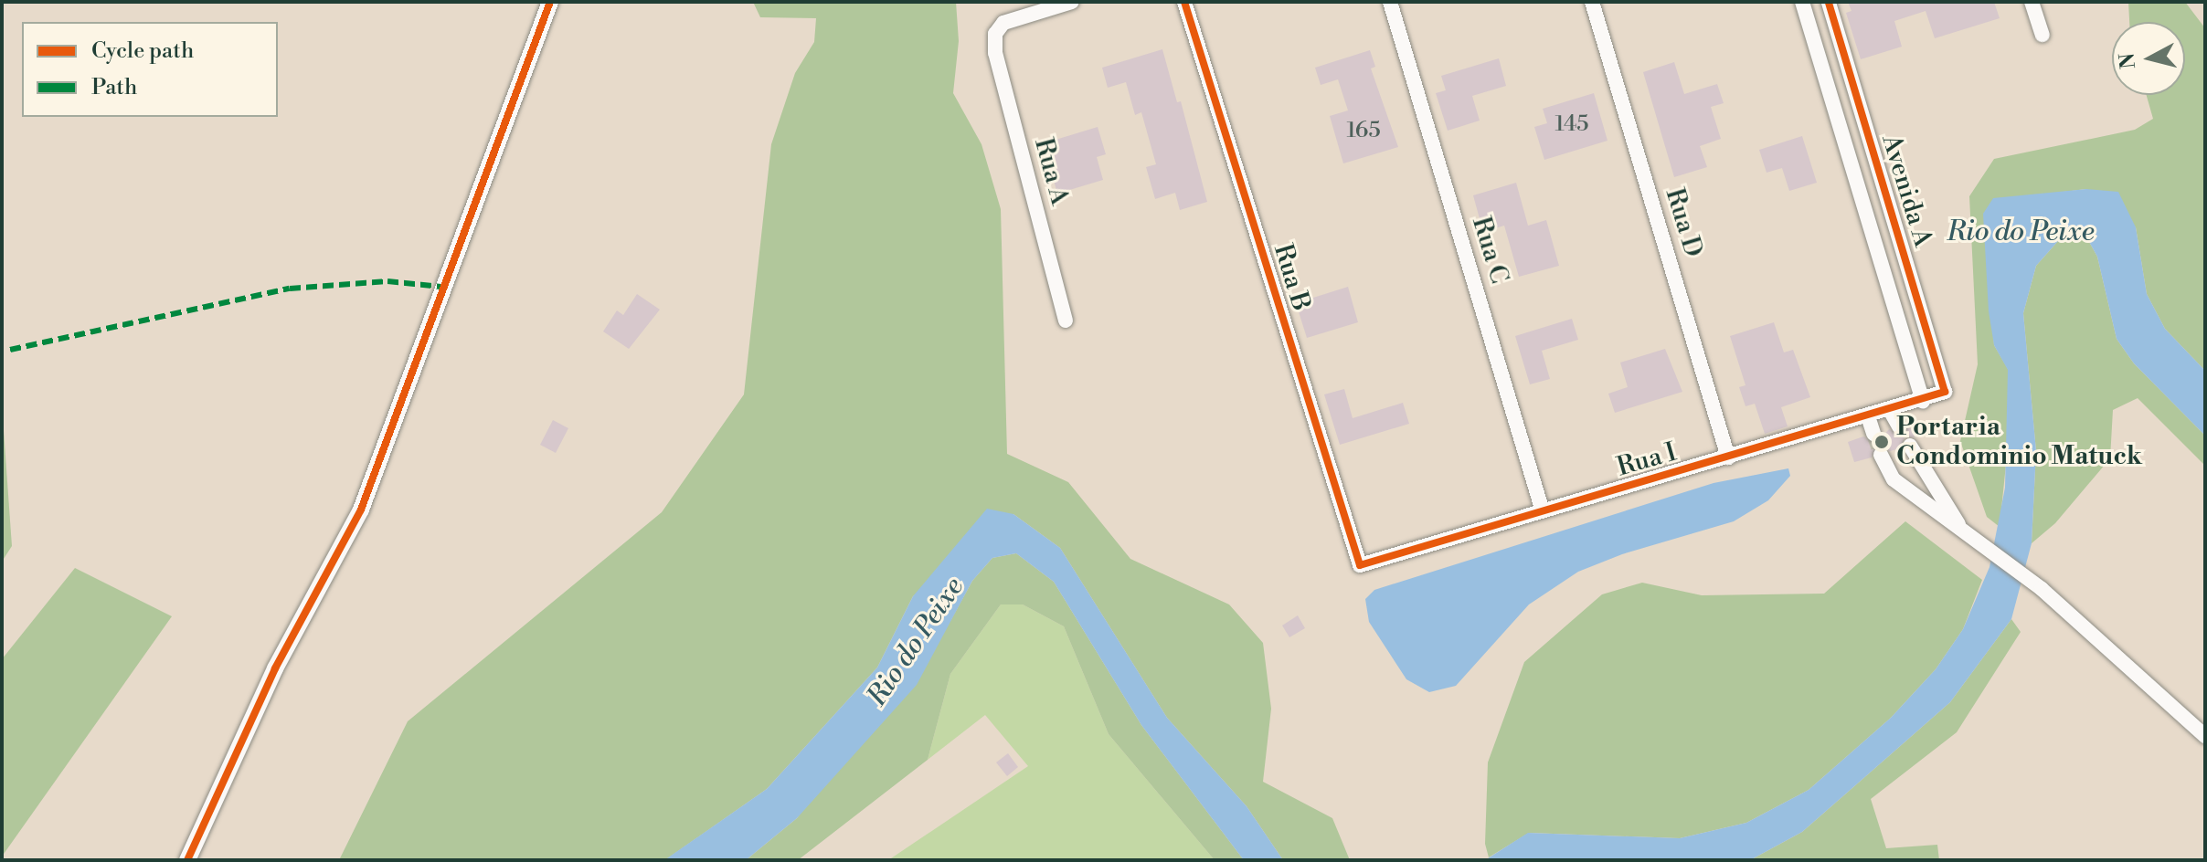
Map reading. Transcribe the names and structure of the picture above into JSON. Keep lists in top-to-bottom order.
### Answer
{
  "streets": {
    "street": [
      "Rua A",
      "Avenida A",
      "Rua D",
      "Rua C",
      "Rua B",
      "Rua I"
    ]
  },
  "crossings": [
    ["Avenida A", "Rua I"],
    ["Rua D", "Rua I"],
    ["Rua C", "Rua I"],
    ["Rua B", "Rua I"]
  ],
  "water": ["Rio do Peixe"],
  "places": ["Portaria Condominio Matuck"],
  "house_numbers": ["145", "165"],
  "legend": ["Cycle path", "Path"],
  "north": "left"
}
